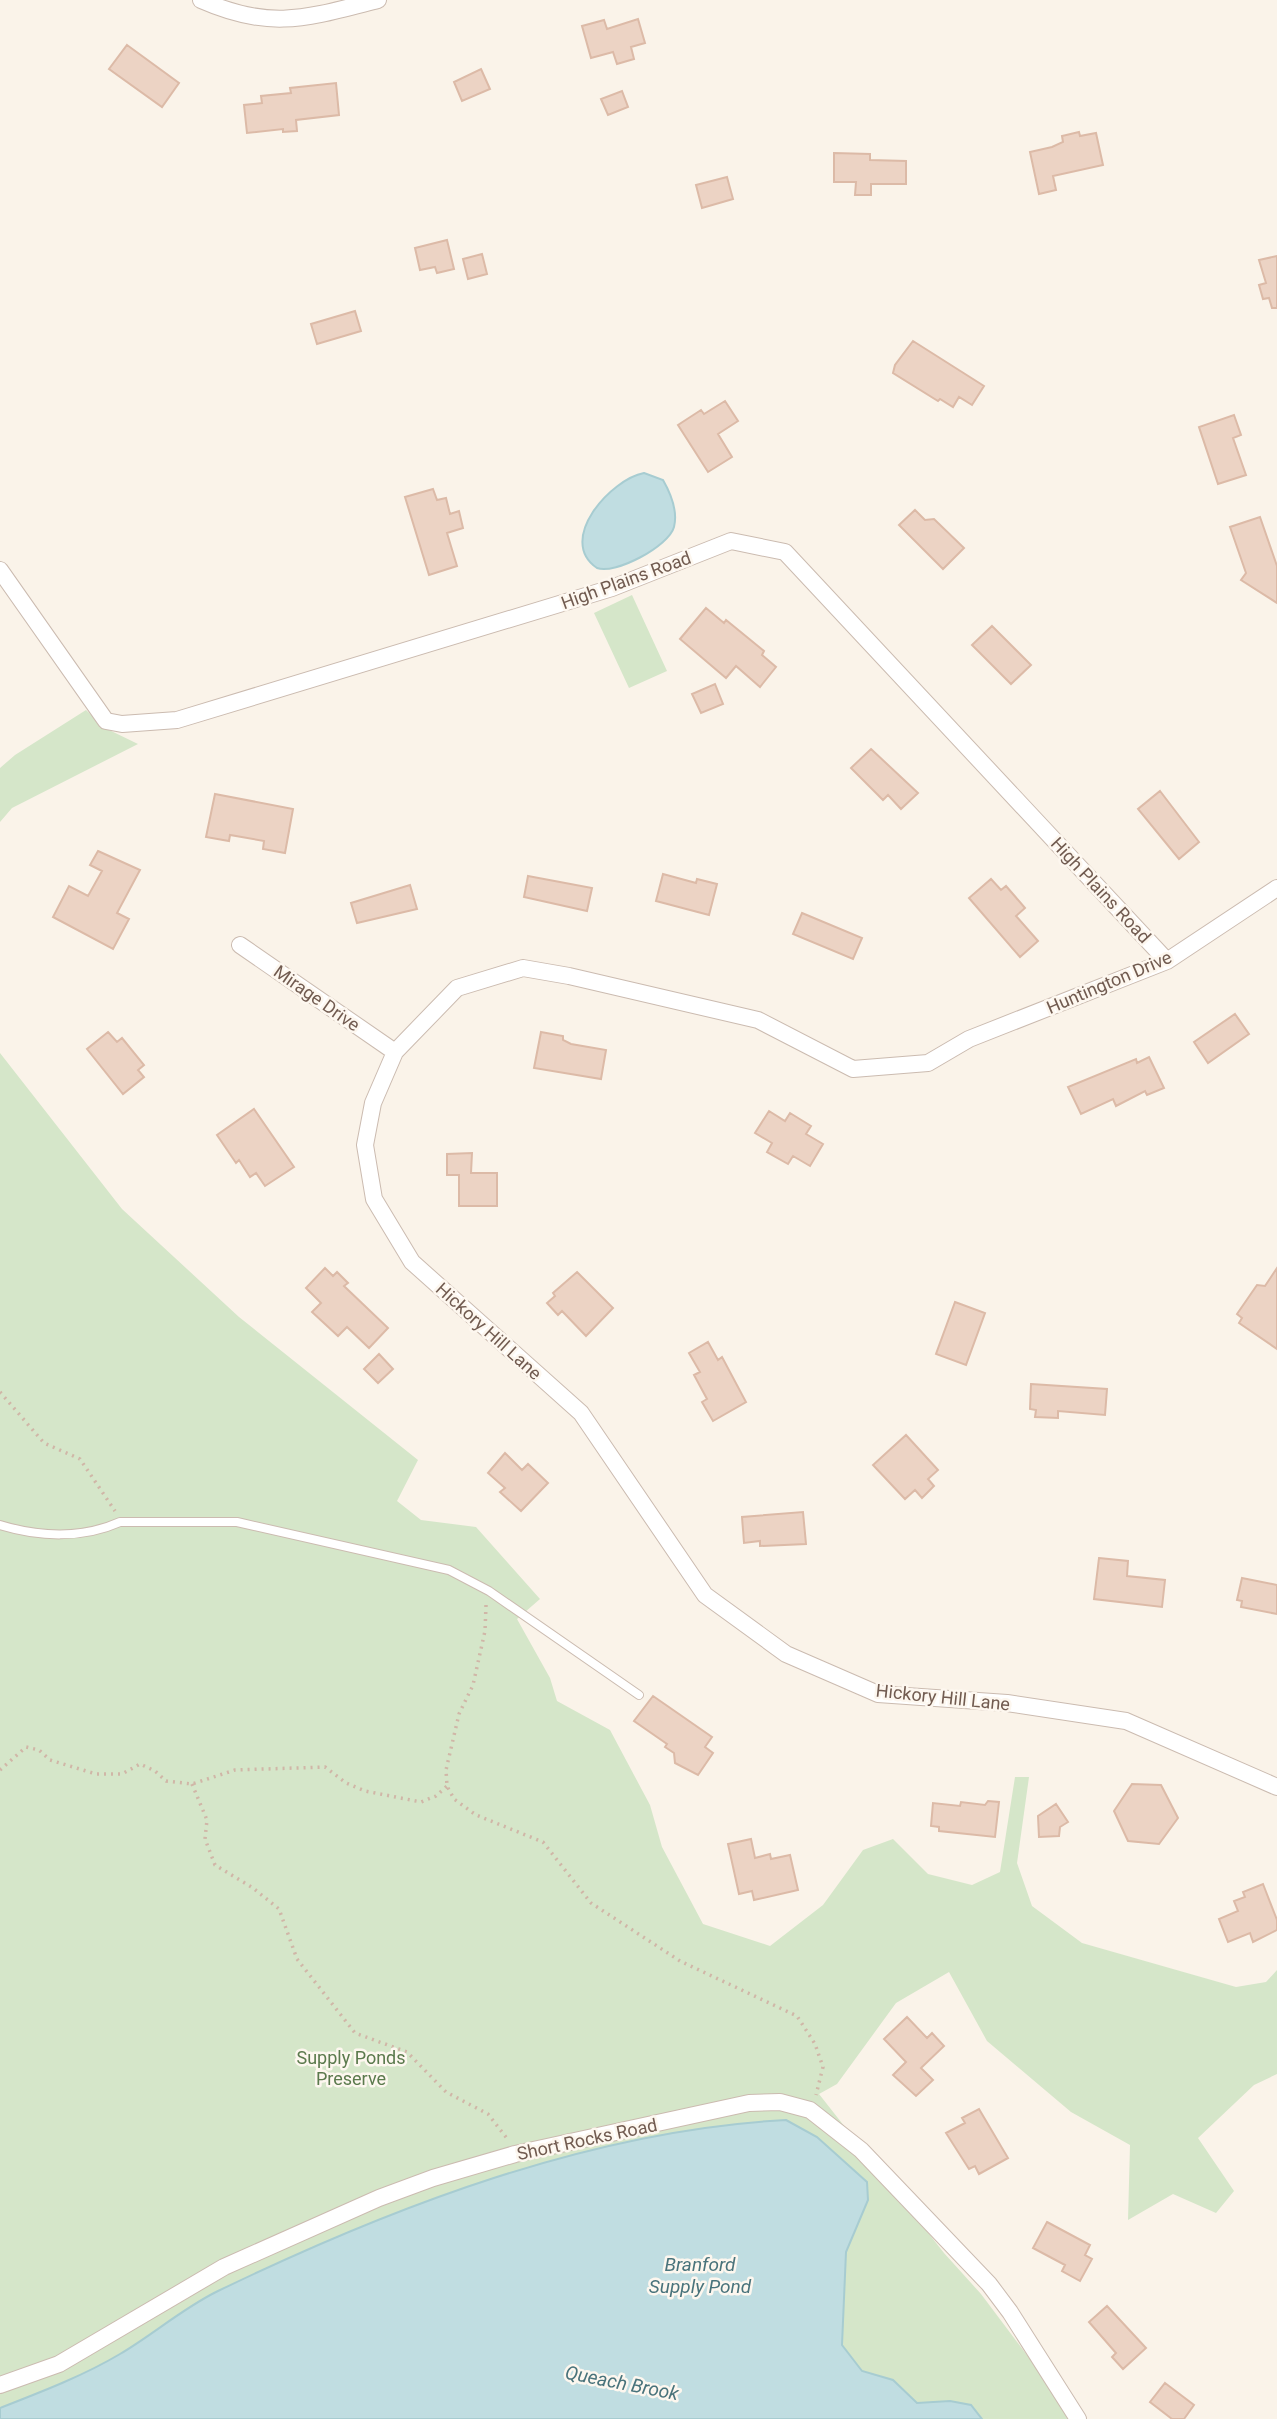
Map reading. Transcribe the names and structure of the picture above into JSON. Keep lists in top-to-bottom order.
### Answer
{
  "streets": {
    "street": [
      "High Plains Road",
      "Huntington Drive",
      "Mirage Drive",
      "Hickory Hill Lane",
      "Short Rocks Road"
    ]
  },
  "crossings": [
    ["High Plains Road", "Huntington Drive"],
    ["Huntington Drive", "Hickory Hill Lane"],
    ["Mirage Drive", "Hickory Hill Lane"]
  ],
  "water": ["Branford Supply Pond", "Queach Brook"],
  "parks": ["Supply Ponds Preserve"]
}
